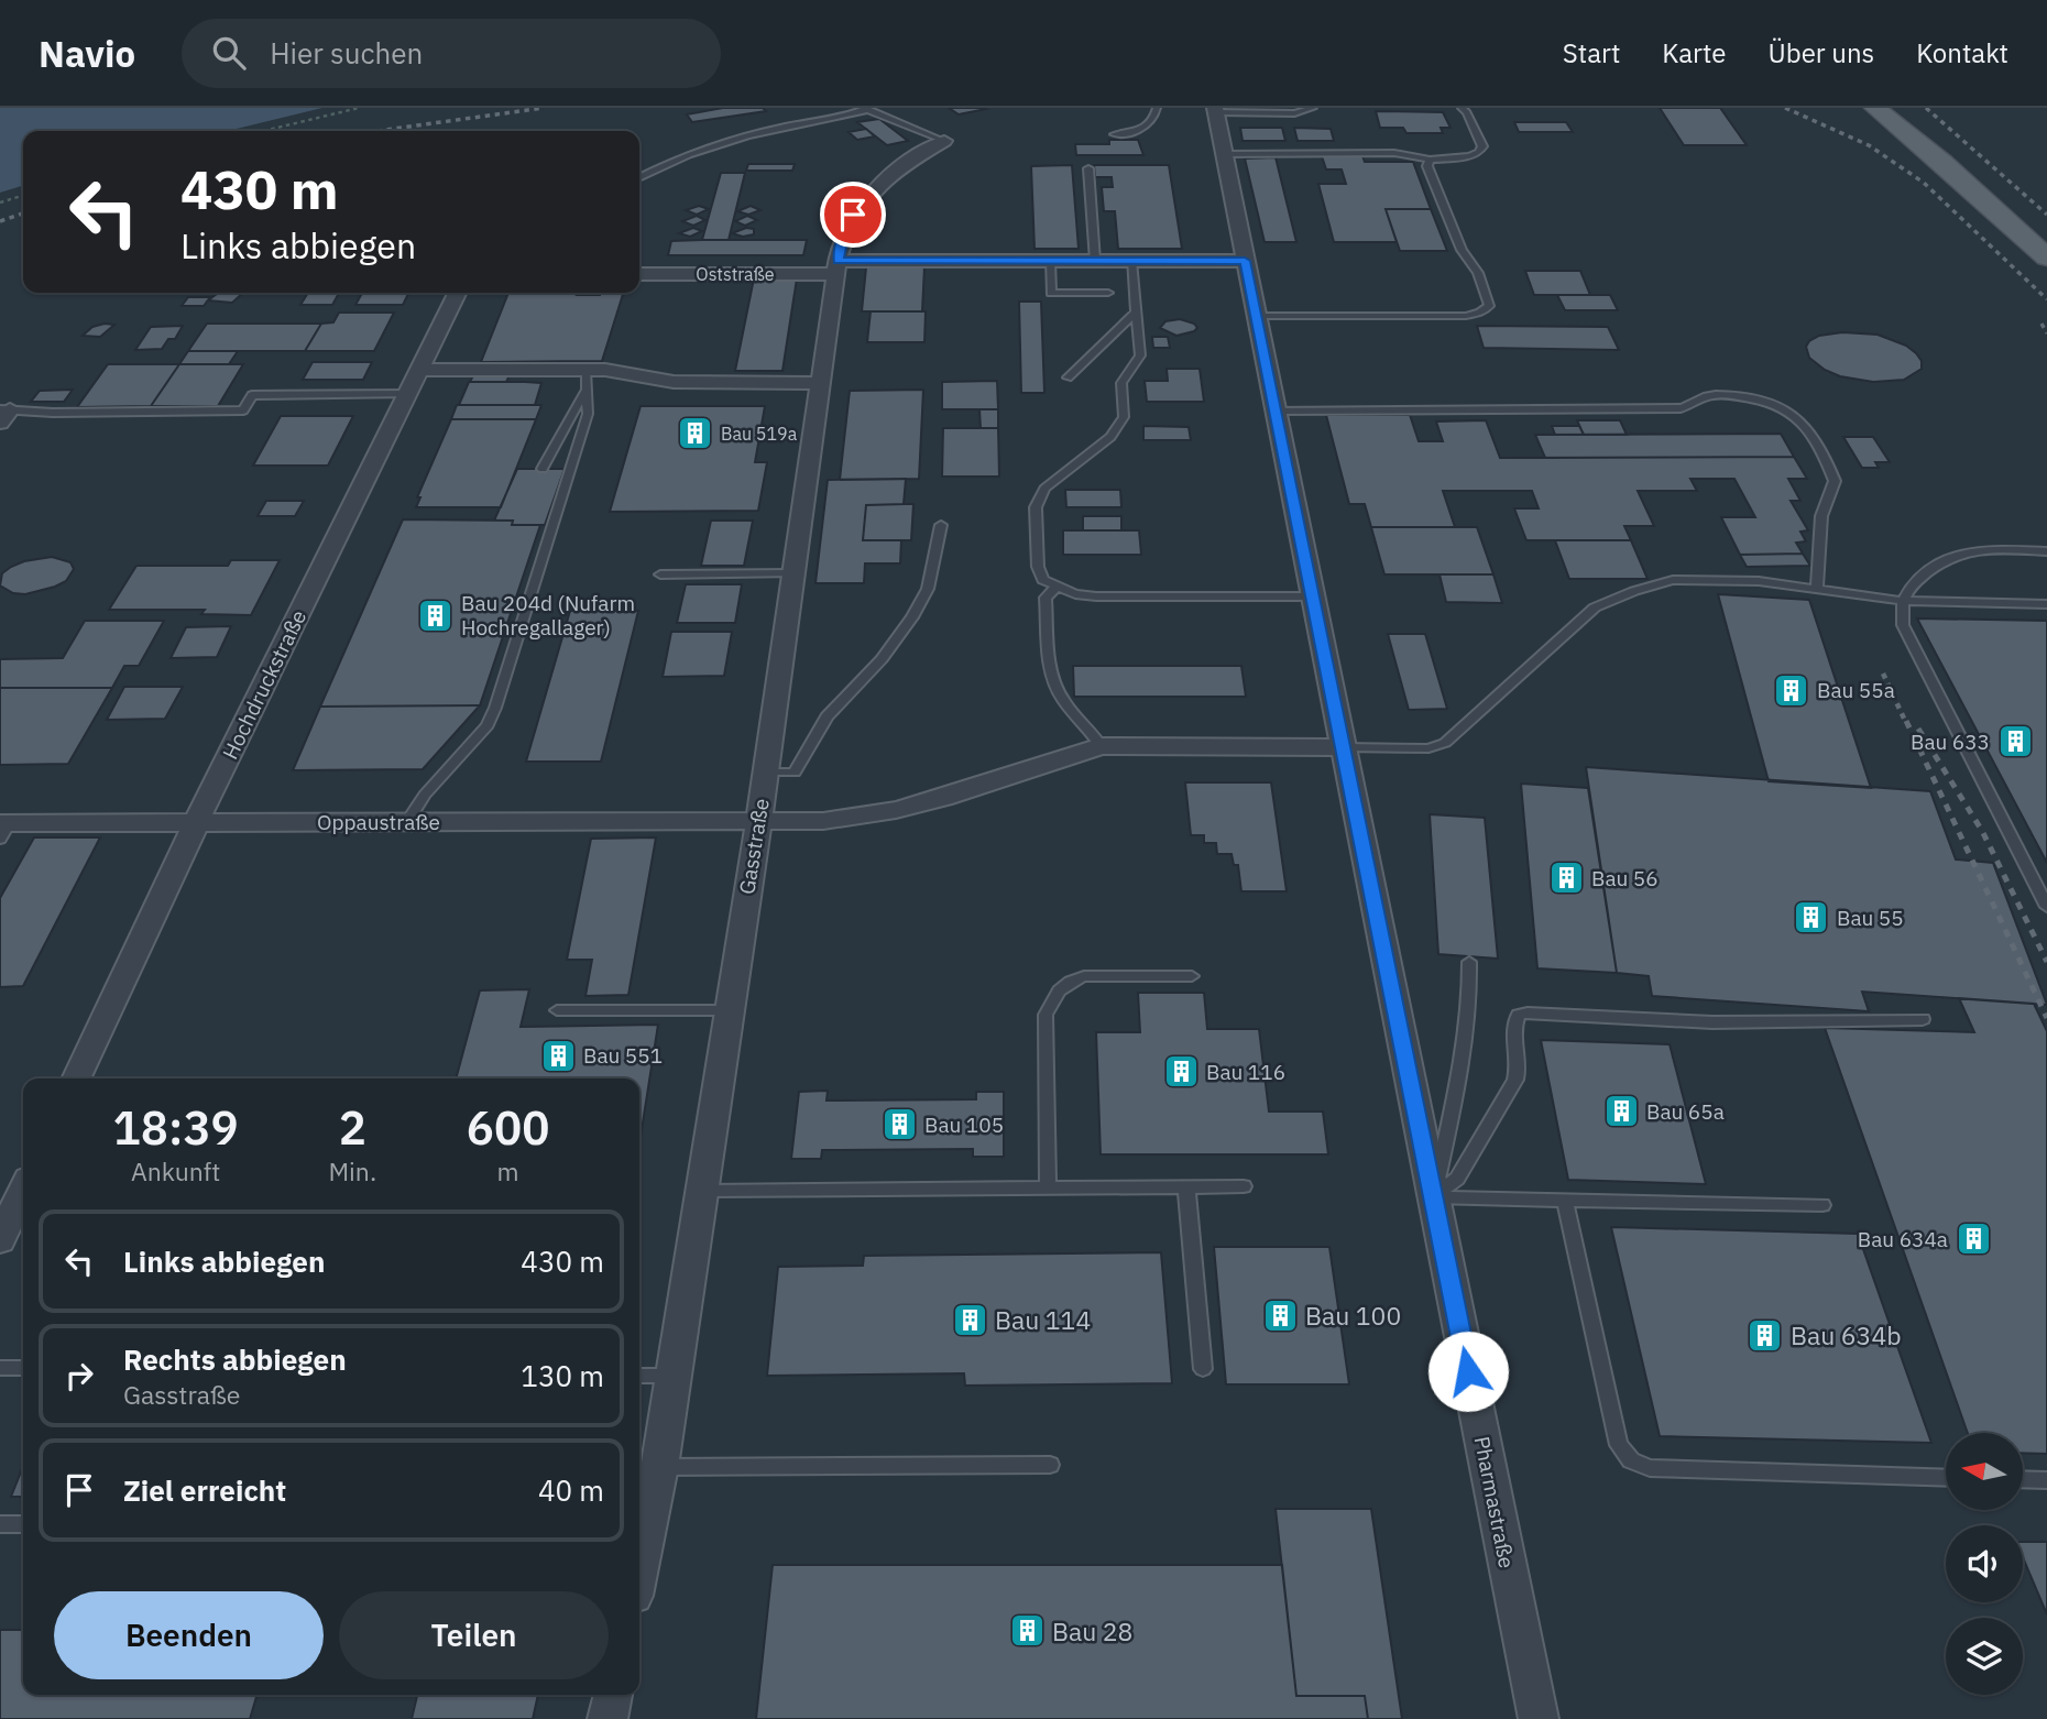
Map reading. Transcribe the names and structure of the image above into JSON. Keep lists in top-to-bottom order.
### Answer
{
  "streets": {
    "street": [
      "Oststraße",
      "Hochdruckstraße",
      "Oppaustraße",
      "Gasstraße",
      "Pharmastraße"
    ]
  },
  "crossings": [
    ["Oststraße", "Gasstraße"],
    ["Oststraße", "Pharmastraße"],
    ["Hochdruckstraße", "Oppaustraße"],
    ["Oppaustraße", "Gasstraße"],
    ["Oppaustraße", "Pharmastraße"]
  ],
  "places": {
    "building": [
      "Bau 519a",
      "Bau 204d (Nufarm Hochregallager)",
      "Bau 55a",
      "Bau 633",
      "Bau 56",
      "Bau 55",
      "Bau 551",
      "Bau 116",
      "Bau 65a",
      "Bau 105",
      "Bau 634a",
      "Bau 100",
      "Bau 114",
      "Bau 634b",
      "Bau 28"
    ]
  },
  "north": "left",
  "page": {
    "header": "Navio",
    "search": "Hier suchen",
    "nav": [
      "Start",
      "Karte",
      "Über uns",
      "Kontakt"
    ],
    "turn": ["430 m", "Links abbiegen"],
    "eta": [
      "18:39",
      "Ankunft",
      "2",
      "Min.",
      "600",
      "m"
    ],
    "list": [
      {
        "name": "Links abbiegen",
        "value": "430 m"
      },
      {
        "name": "Rechts abbiegen",
        "note": "Gasstraße",
        "value": "130 m"
      },
      {
        "name": "Ziel erreicht",
        "value": "40 m"
      }
    ],
    "buttons": ["Beenden", "Teilen"]
  }
}
